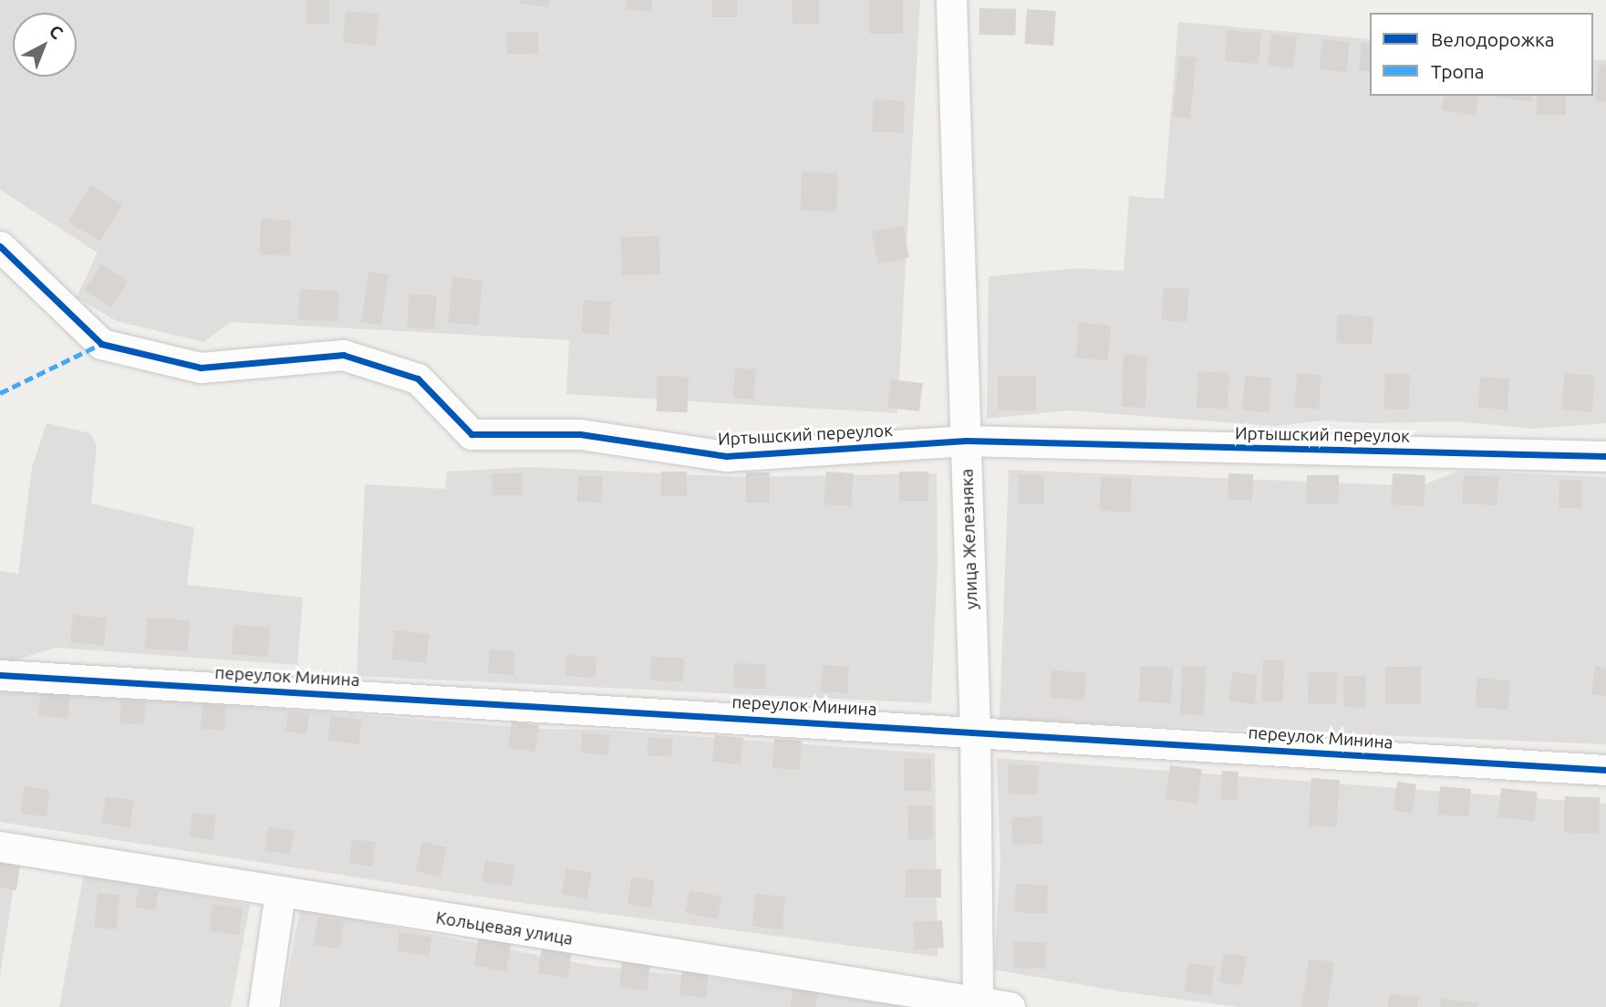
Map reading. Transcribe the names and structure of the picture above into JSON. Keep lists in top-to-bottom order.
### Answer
{
  "streets": {
    "street": [
      "Иртышский переулок",
      "улица Железняка",
      "переулок Минина",
      "Кольцевая улица"
    ]
  },
  "crossings": [
    ["Иртышский переулок", "улица Железняка"],
    ["улица Железняка", "переулок Минина"],
    ["улица Железняка", "Кольцевая улица"]
  ],
  "legend": ["Велодорожка", "Тропа"],
  "north": "top right"
}
